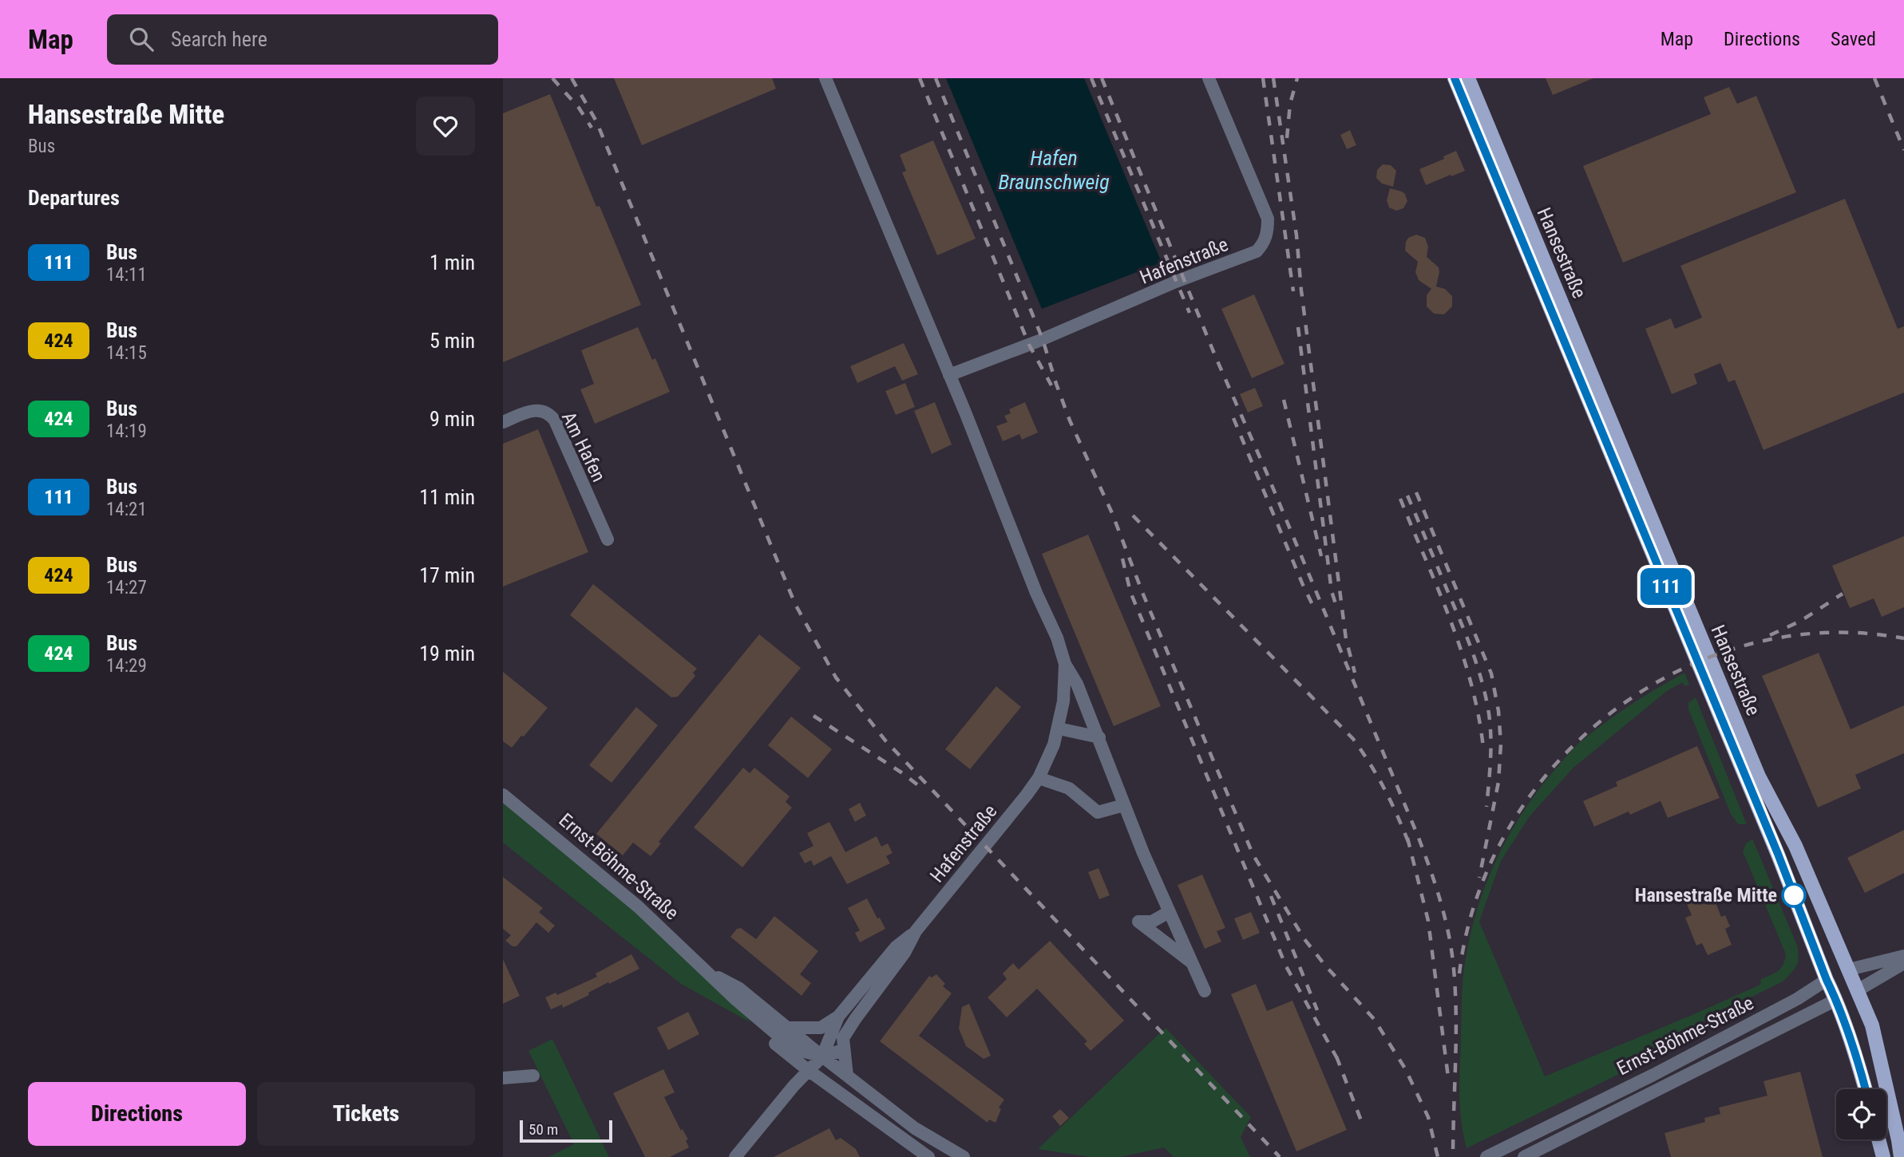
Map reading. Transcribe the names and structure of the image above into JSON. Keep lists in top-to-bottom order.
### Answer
{
  "streets": {
    "main road": ["Hansestraße", "Ernst-Böhme-Straße"],
    "street": ["Hafenstraße", "Am Hafen"]
  },
  "crossings": [
    ["Hansestraße", "Ernst-Böhme-Straße"],
    ["Hafenstraße", "Ernst-Böhme-Straße"]
  ],
  "water": ["Hafen Braunschweig"],
  "places": ["Hansestraße Mitte"],
  "lines": ["bus line 111"],
  "scale_bar": "50 m",
  "page": {
    "header": "Map",
    "search": "Search here",
    "nav": ["Map", "Directions", "Saved"],
    "heading": [
      ["Hansestraße Mitte", "Bus"],
      "Departures"
    ],
    "on_map": "111",
    "list": [
      {
        "mark": "111",
        "name": "Bus",
        "note": "14:11",
        "value": "1 min"
      },
      {
        "mark": "424",
        "name": "Bus",
        "note": "14:15",
        "value": "5 min"
      },
      {
        "mark": "424",
        "name": "Bus",
        "note": "14:19",
        "value": "9 min"
      },
      {
        "mark": "111",
        "name": "Bus",
        "note": "14:21",
        "value": "11 min"
      },
      {
        "mark": "424",
        "name": "Bus",
        "note": "14:27",
        "value": "17 min"
      },
      {
        "mark": "424",
        "name": "Bus",
        "note": "14:29",
        "value": "19 min"
      }
    ],
    "buttons": ["Directions", "Tickets"],
    "scale": "50 m"
  }
}
